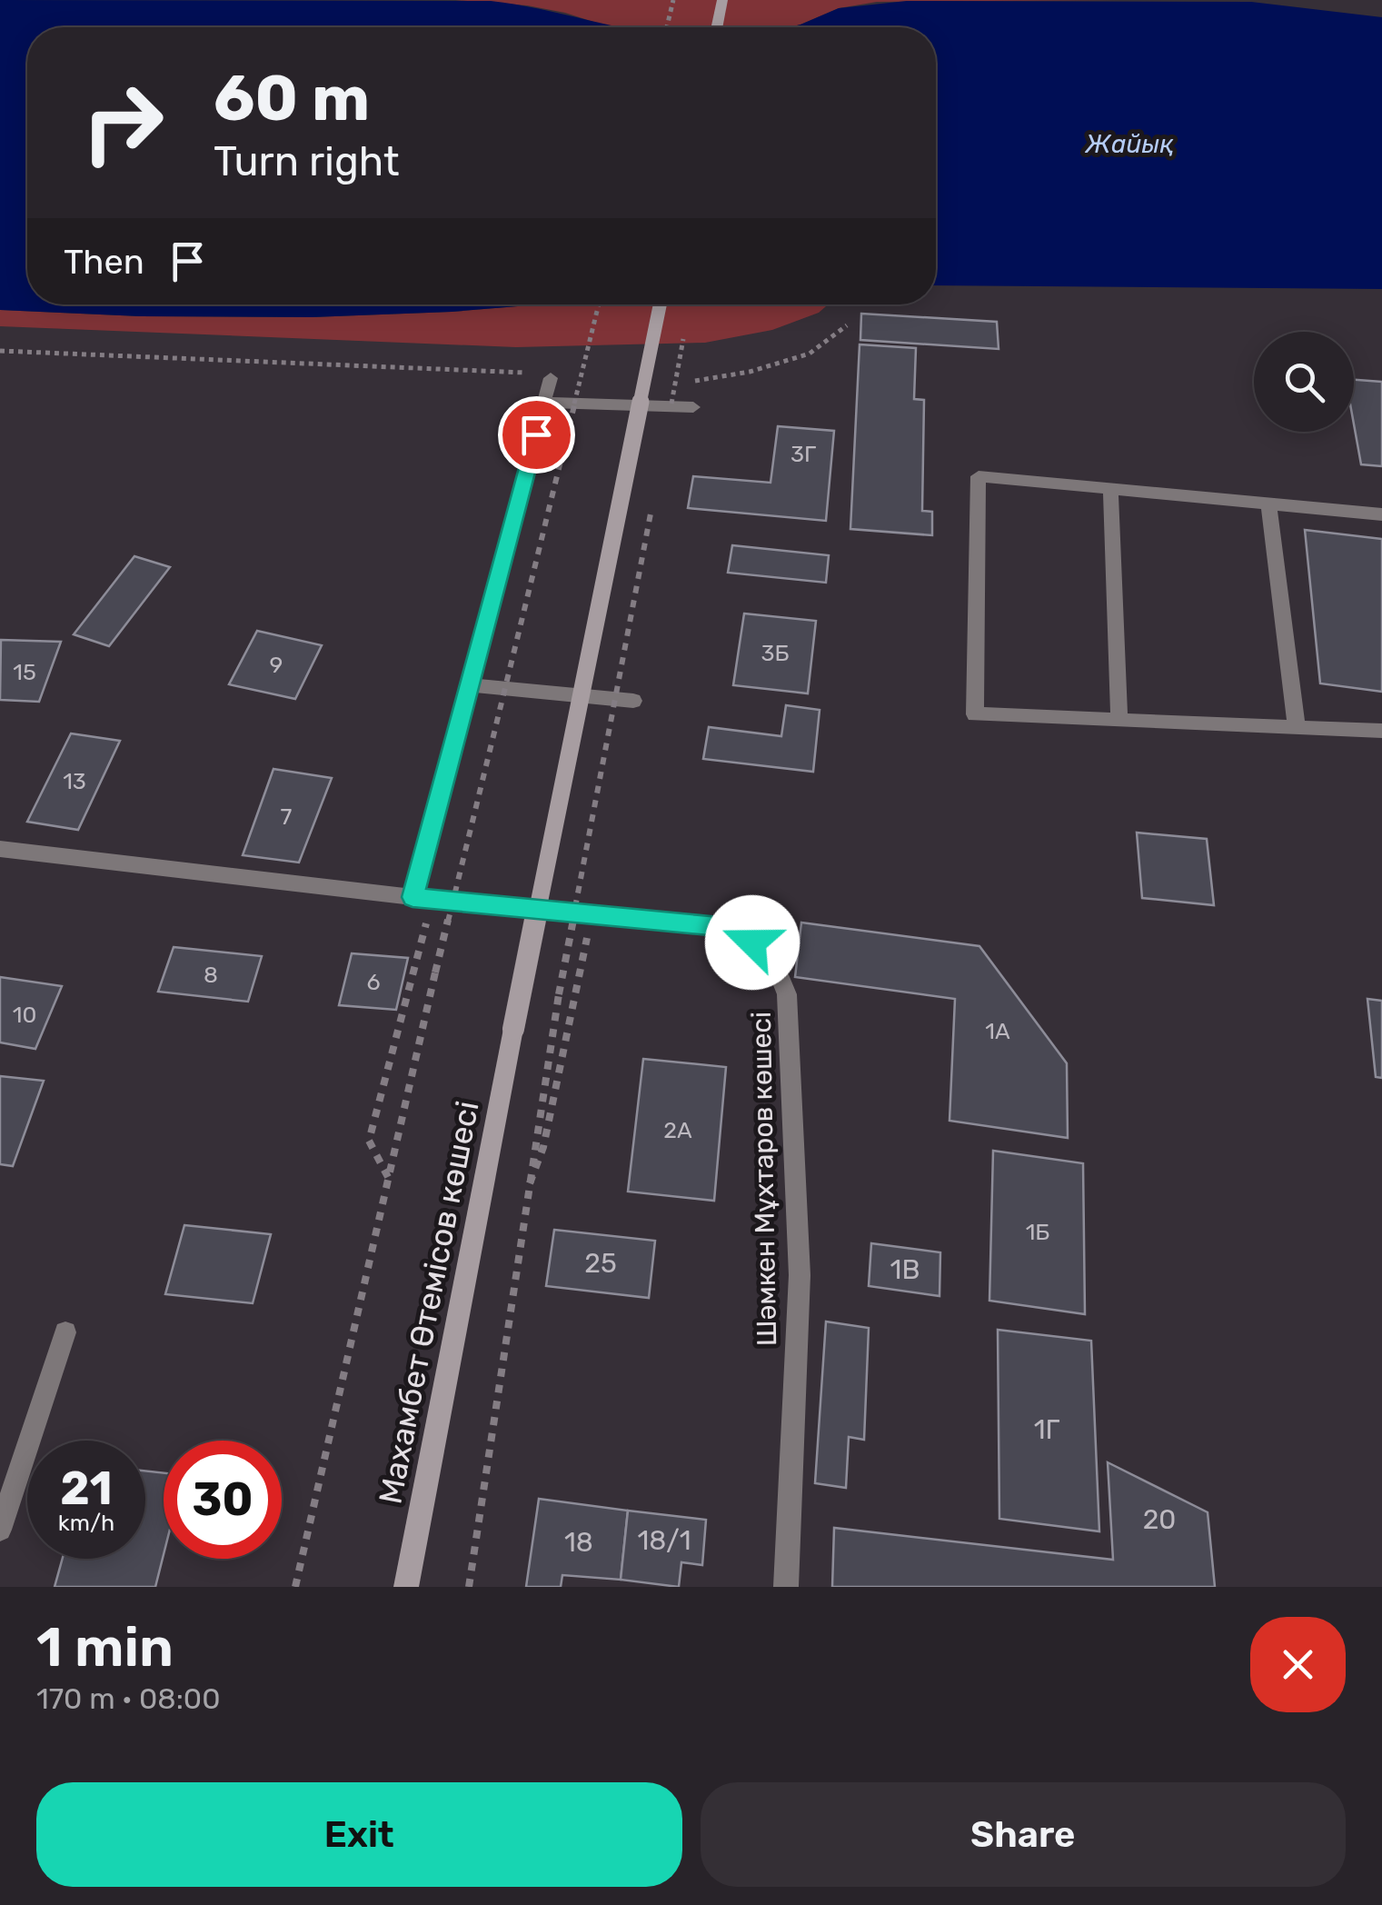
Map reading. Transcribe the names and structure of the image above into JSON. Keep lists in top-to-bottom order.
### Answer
{
  "streets": {
    "main road": ["Махамбет Өтемісов көшесі"],
    "street": ["Шәмкен Мұхтаров көшесі"]
  },
  "water": ["Жайық"],
  "house_numbers": [
    "3Г",
    "3Б",
    "9",
    "15",
    "13",
    "7",
    "8",
    "6",
    "10",
    "1А",
    "2А",
    "1Б",
    "25",
    "1В",
    "1Г",
    "20",
    "18/1",
    "18"
  ],
  "page": {
    "turn": ["60 m", "Turn right"],
    "then": "Then",
    "speed": "21 km/h",
    "limit": "30",
    "heading": ["1 min", "170 m · 08:00"],
    "buttons": ["Exit", "Share"]
  }
}
